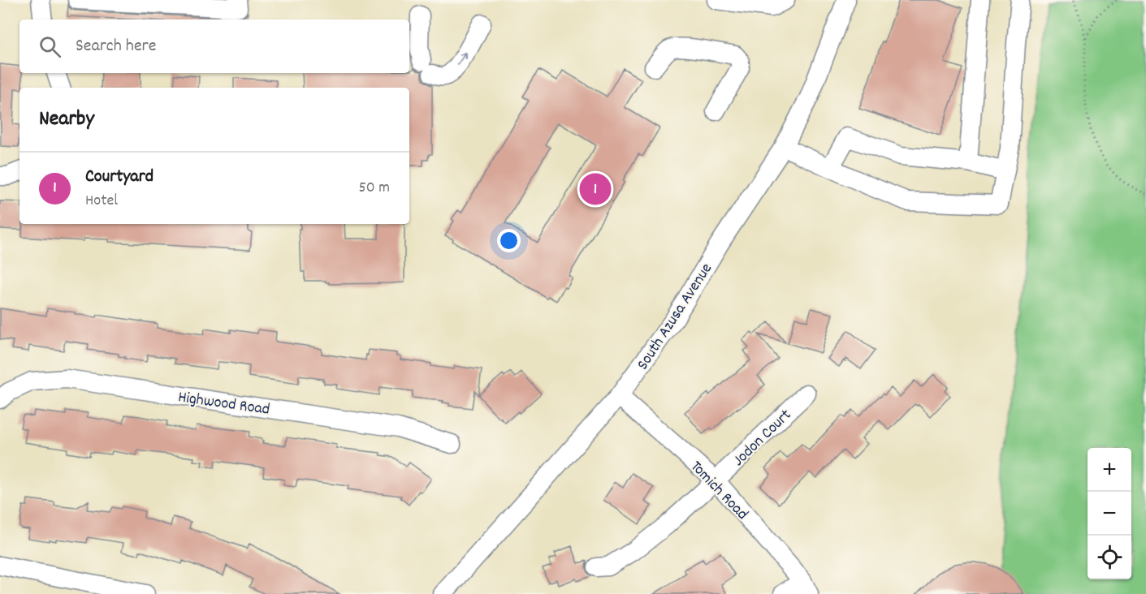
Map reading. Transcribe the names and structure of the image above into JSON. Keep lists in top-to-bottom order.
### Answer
{
  "streets": {
    "street": [
      "South Azusa Avenue",
      "Highwood Road",
      "Jodon Court",
      "Tomich Road"
    ]
  },
  "crossings": [
    ["South Azusa Avenue", "Tomich Road"],
    ["Jodon Court", "Tomich Road"]
  ],
  "page": {
    "search": "Search here",
    "heading": "Nearby",
    "list": [
      {
        "mark": "1",
        "name": "Courtyard",
        "note": "Hotel",
        "value": "50 m"
      }
    ],
    "pins": "1",
    "map_buttons": ["+", "−"]
  }
}
